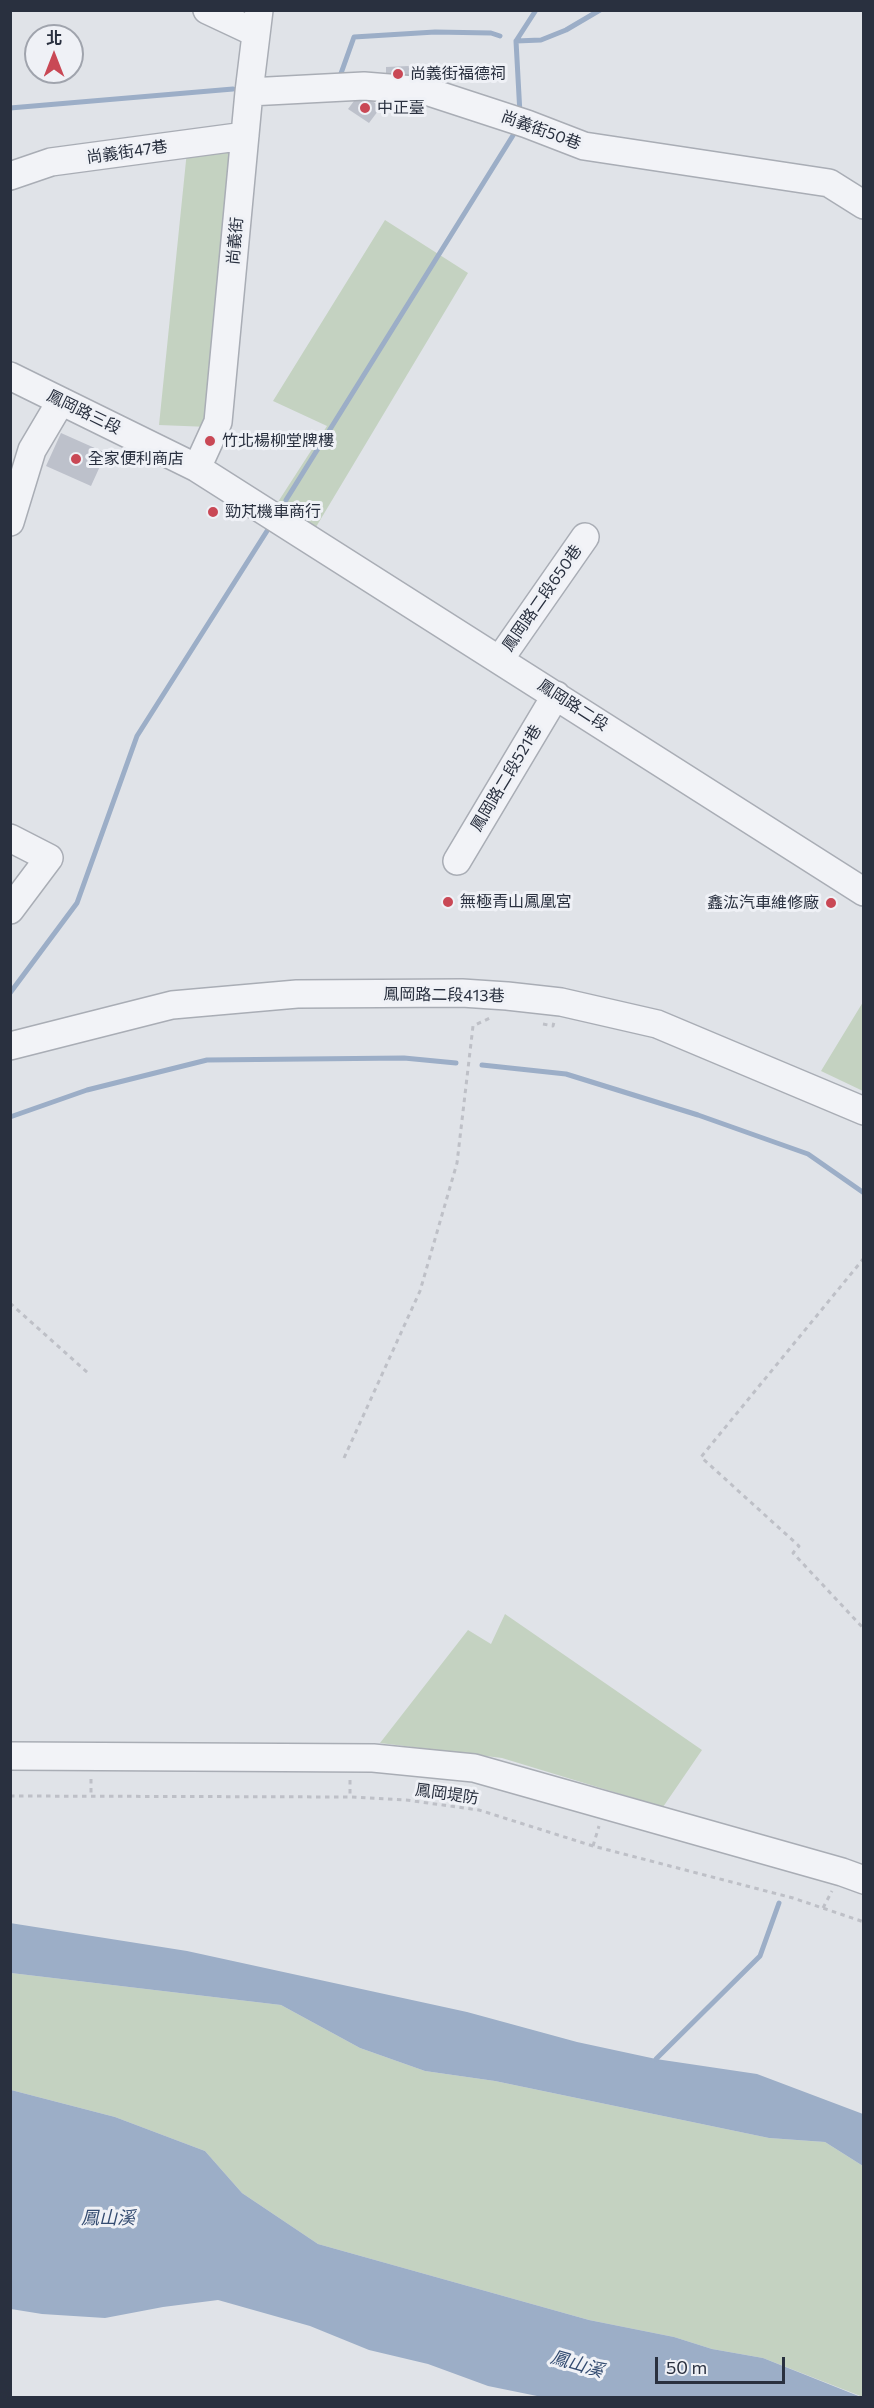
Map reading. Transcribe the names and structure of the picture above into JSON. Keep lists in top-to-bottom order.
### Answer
{
  "streets": {
    "street": [
      "尚義街50巷",
      "尚義街47巷",
      "尚義街",
      "鳳岡路三段",
      "鳳岡路二段650巷",
      "鳳岡路二段",
      "鳳岡路二段521巷",
      "鳳岡路二段413巷"
    ],
    "path": ["鳳岡堤防"]
  },
  "crossings": [
    ["尚義街50巷", "尚義街"],
    ["尚義街47巷", "尚義街"],
    ["尚義街", "鳳岡路三段"],
    ["鳳岡路三段", "鳳岡路二段"],
    ["鳳岡路二段650巷", "鳳岡路二段"],
    ["鳳岡路二段", "鳳岡路二段521巷"]
  ],
  "water": ["鳳山溪"],
  "places": [
    "尚義街福德祠",
    "中正臺",
    "竹北楊柳堂牌樓",
    "全家便利商店",
    "勁芃機車商行",
    "無極青山鳳凰宮",
    "鑫汯汽車維修廠"
  ],
  "scale_bar": "50 m",
  "north": "top"
}
